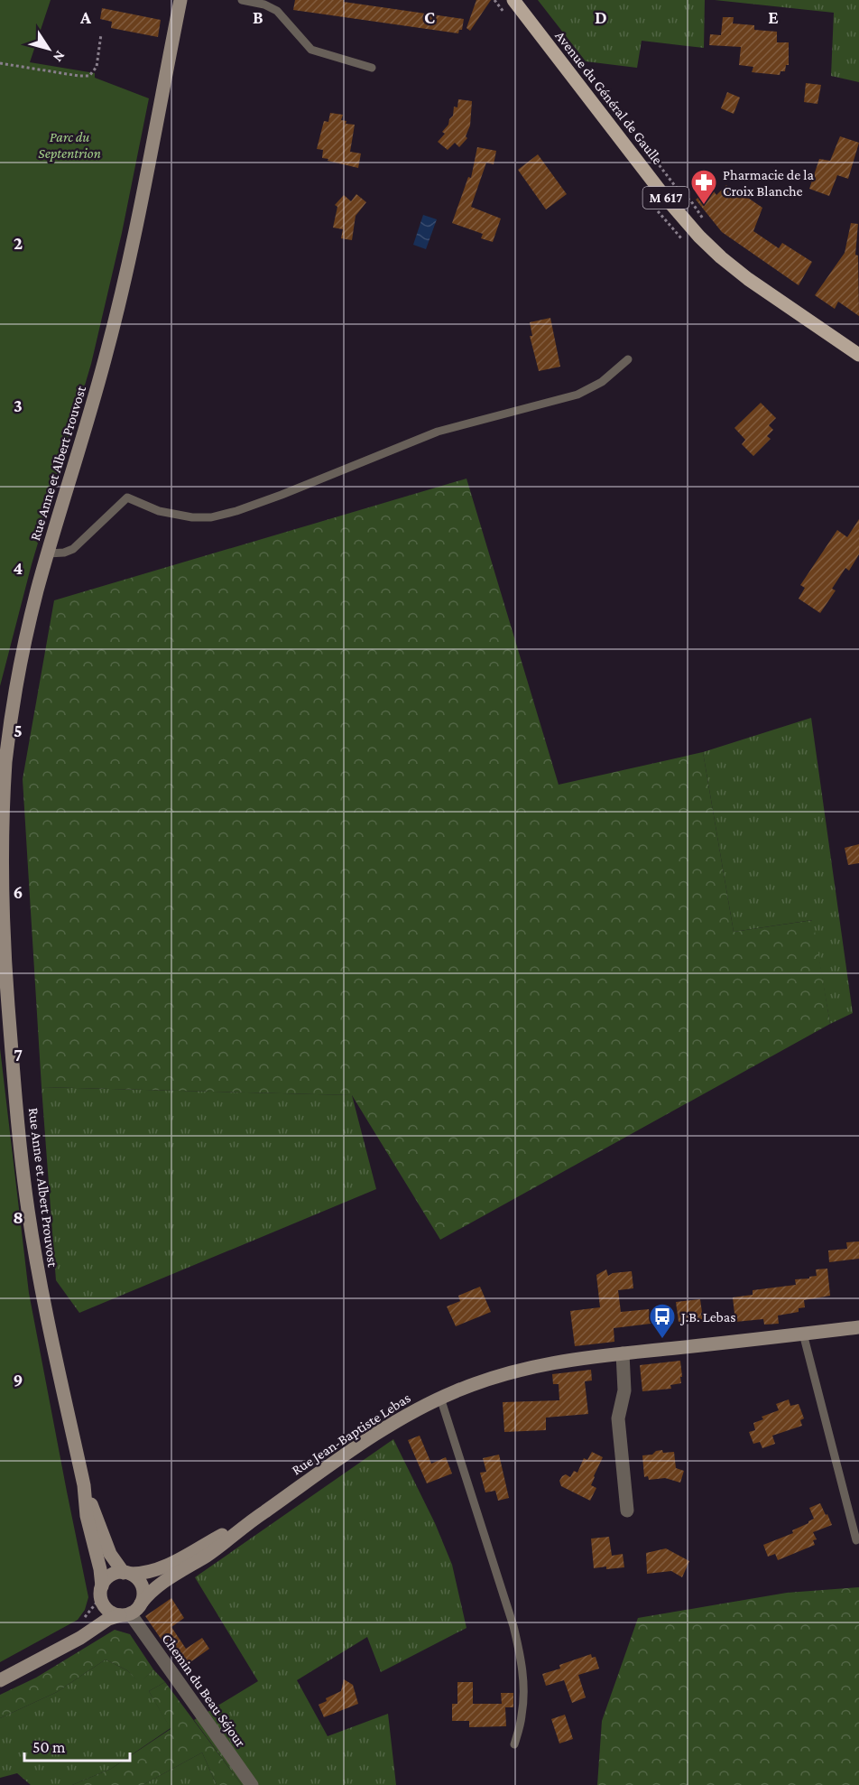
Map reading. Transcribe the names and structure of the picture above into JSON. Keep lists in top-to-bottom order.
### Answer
{
  "streets": {
    "main road": ["Avenue du Général de Gaulle", "M 617"],
    "street": ["Rue Anne et Albert Prouvost", "Rue Jean-Baptiste Lebas", "Chemin du Beau Séjour"]
  },
  "crossings": [
    ["Rue Anne et Albert Prouvost", "Rue Jean-Baptiste Lebas"],
    ["Rue Anne et Albert Prouvost", "Chemin du Beau Séjour"],
    ["Rue Jean-Baptiste Lebas", "Chemin du Beau Séjour"]
  ],
  "parks": ["Parc du Septentrion"],
  "places": {
    "pharmacy": ["Pharmacie de la Croix Blanche"],
    "bus stop": ["J.B. Lebas"]
  },
  "scale_bar": "50 m",
  "north": "bottom right",
  "grid": {
    "columns": [
      "A",
      "B",
      "C",
      "D",
      "E"
    ],
    "rows": [
      "2",
      "3",
      "4",
      "5",
      "6",
      "7",
      "8",
      "9"
    ]
  }
}
